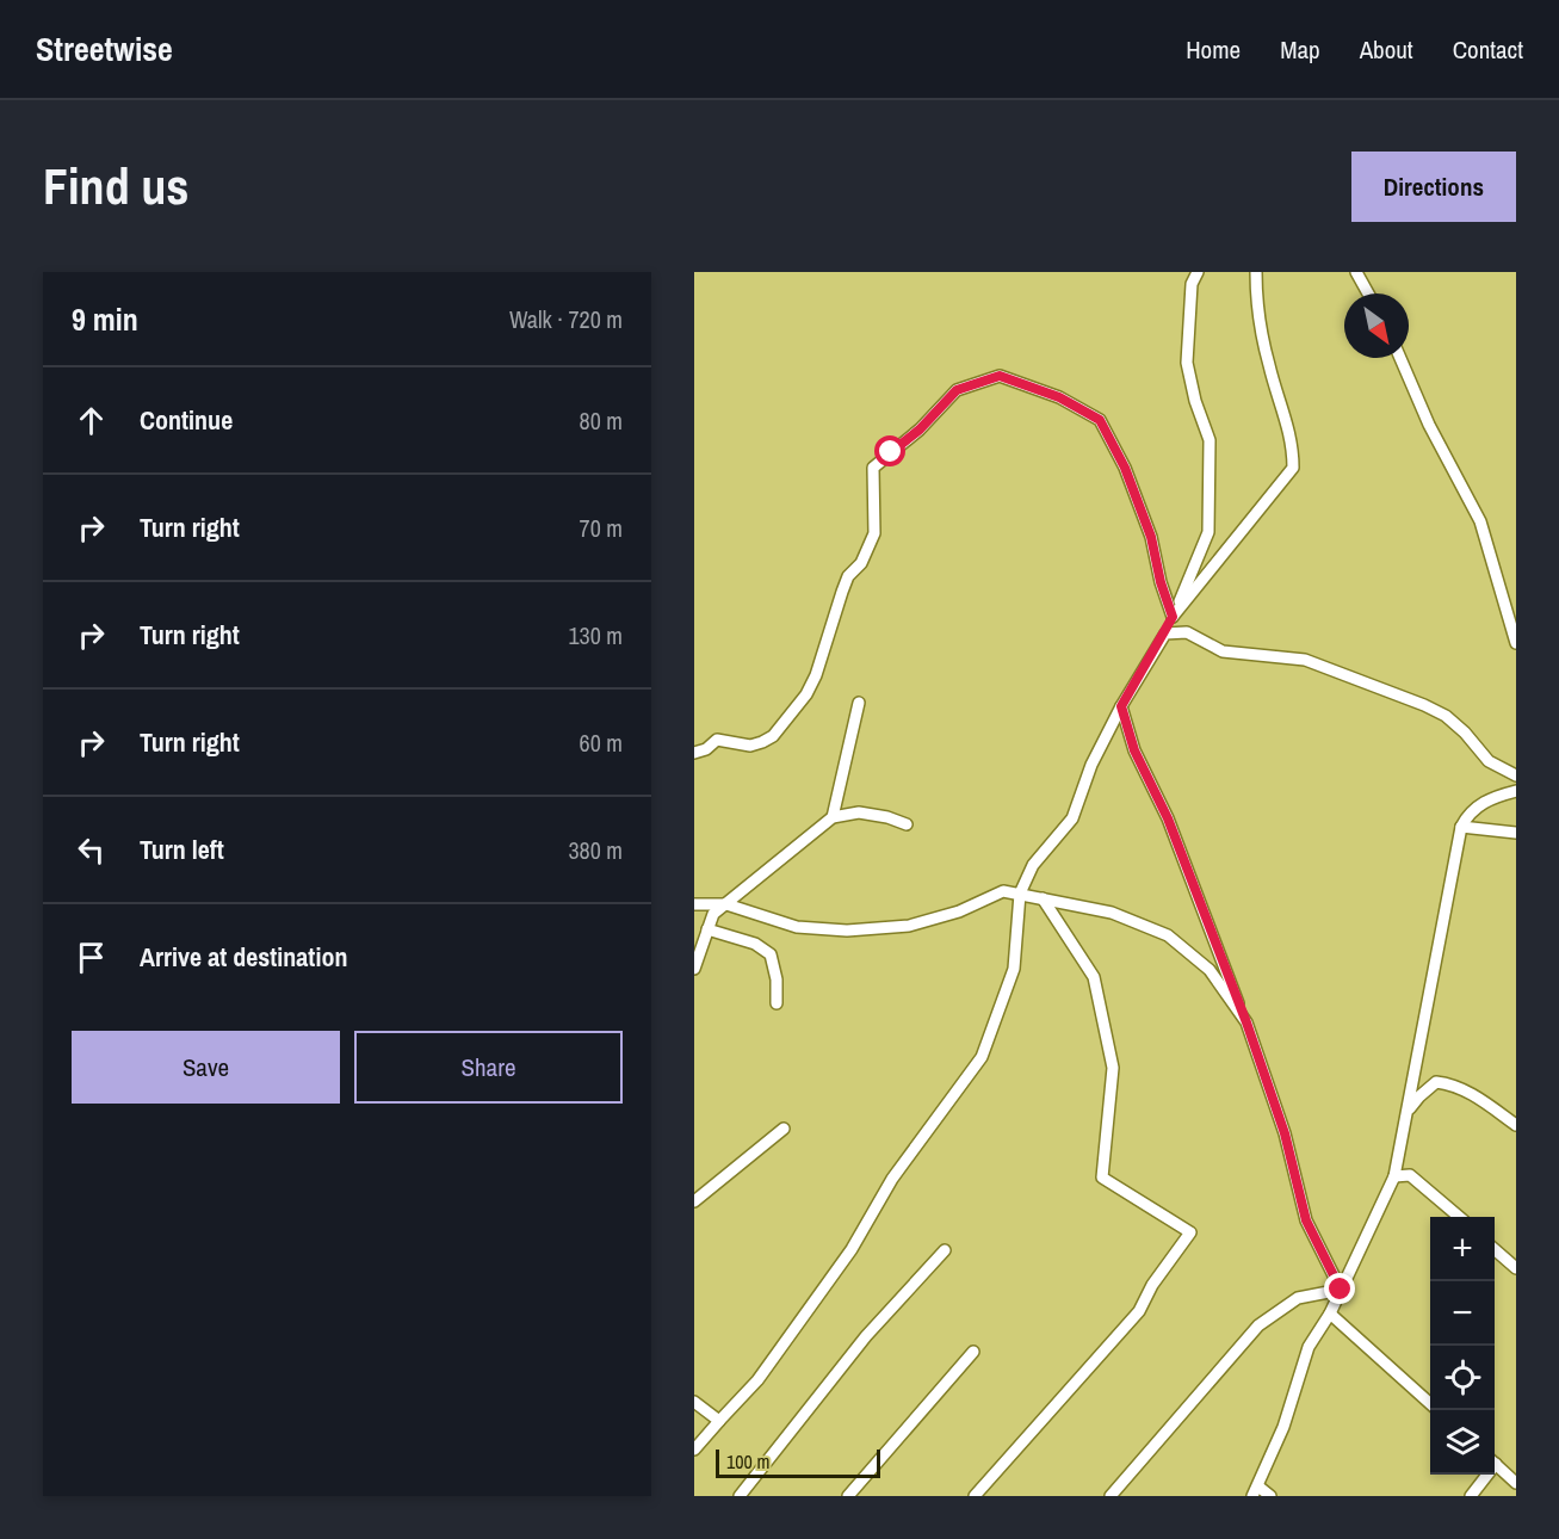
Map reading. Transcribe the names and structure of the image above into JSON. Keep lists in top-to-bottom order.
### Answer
{
  "scale_bar": "100 m",
  "north": "bottom right",
  "page": {
    "header": "Streetwise",
    "nav": [
      "Home",
      "Map",
      "About",
      "Contact"
    ],
    "buttons": [
      "Directions",
      ["Save", "Share"]
    ],
    "title": "Find us",
    "heading": ["9 min", "Walk · 720 m"],
    "list": [
      ["Continue", "80 m"],
      ["Turn right", "70 m"],
      ["Turn right", "130 m"],
      ["Turn right", "60 m"],
      ["Turn left", "380 m"],
      "Arrive at destination"
    ],
    "map_buttons": ["+", "−"],
    "scale": "100 m"
  }
}
